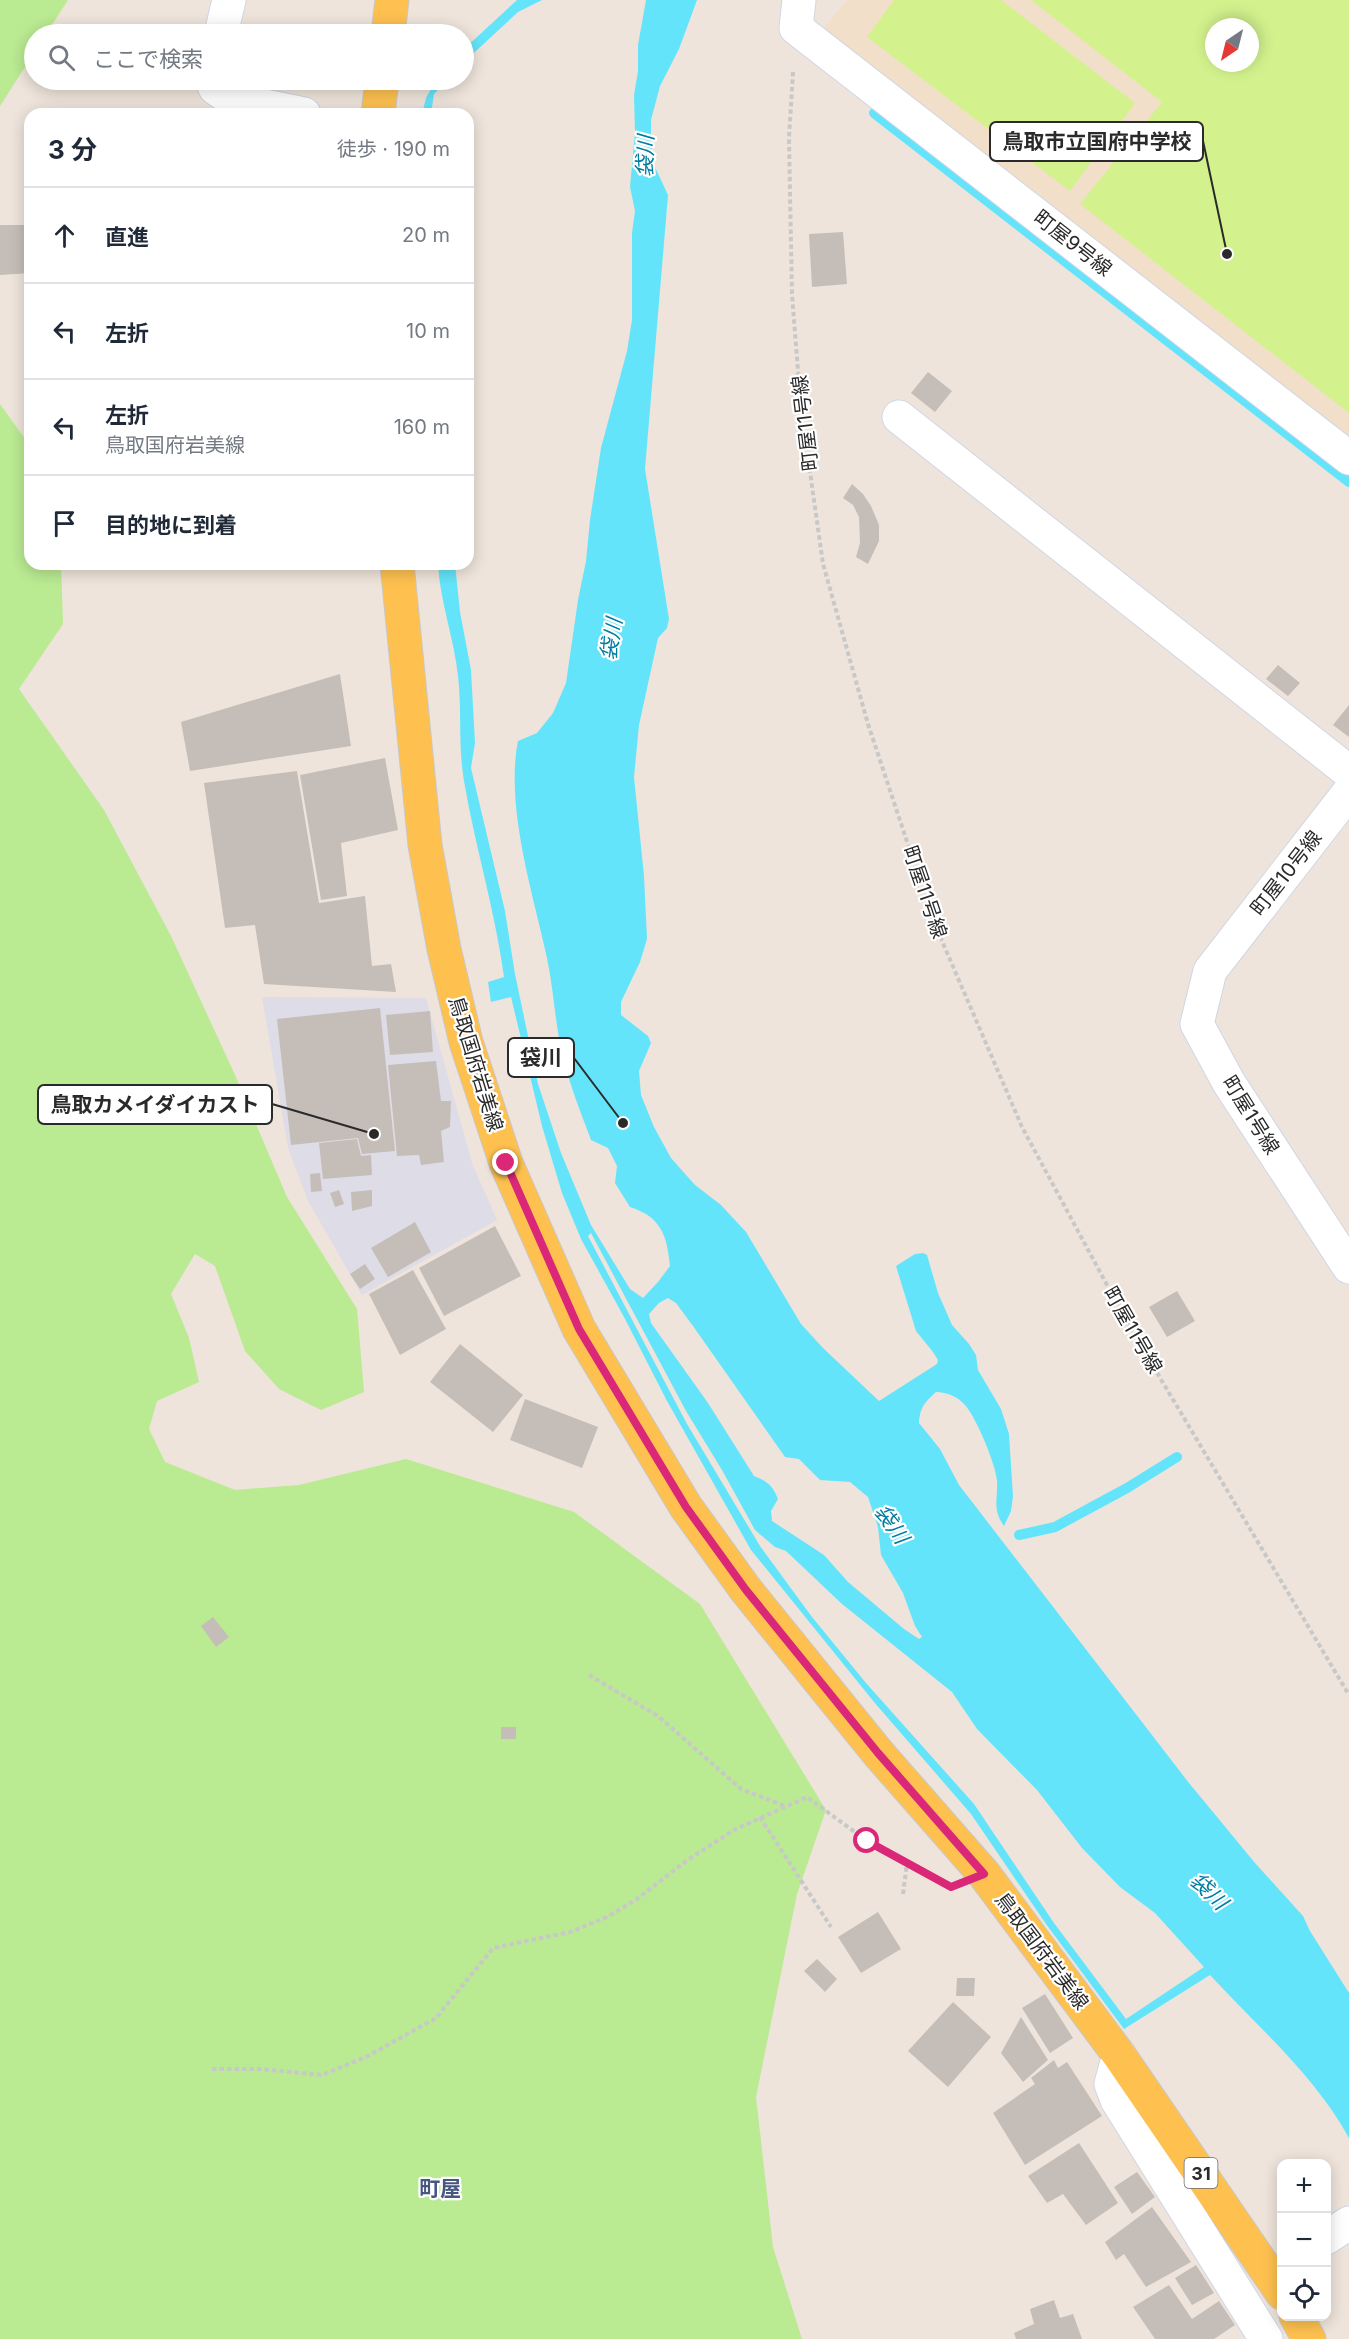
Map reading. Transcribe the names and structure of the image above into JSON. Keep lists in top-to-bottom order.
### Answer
{
  "streets": {
    "main road": ["鳥取国府岩美線", "31"],
    "street": ["町屋9号線", "町屋10号線", "町屋1号線"],
    "path": ["町屋11号線"]
  },
  "crossings": [
    ["町屋9号線", "町屋11号線"],
    ["町屋10号線", "町屋1号線"]
  ],
  "districts": ["町屋"],
  "water": ["袋川"],
  "places": ["鳥取市立国府中学校", "袋川", "鳥取カメイダイカスト"],
  "north": "bottom left",
  "page": {
    "search": "ここで検索",
    "heading": ["3 分", "徒歩 · 190 m"],
    "list": [
      ["直進", "20 m"],
      ["左折", "10 m"],
      ["左折", "鳥取国府岩美線", "160 m"],
      "目的地に到着"
    ],
    "map_buttons": ["+", "−"]
  }
}
